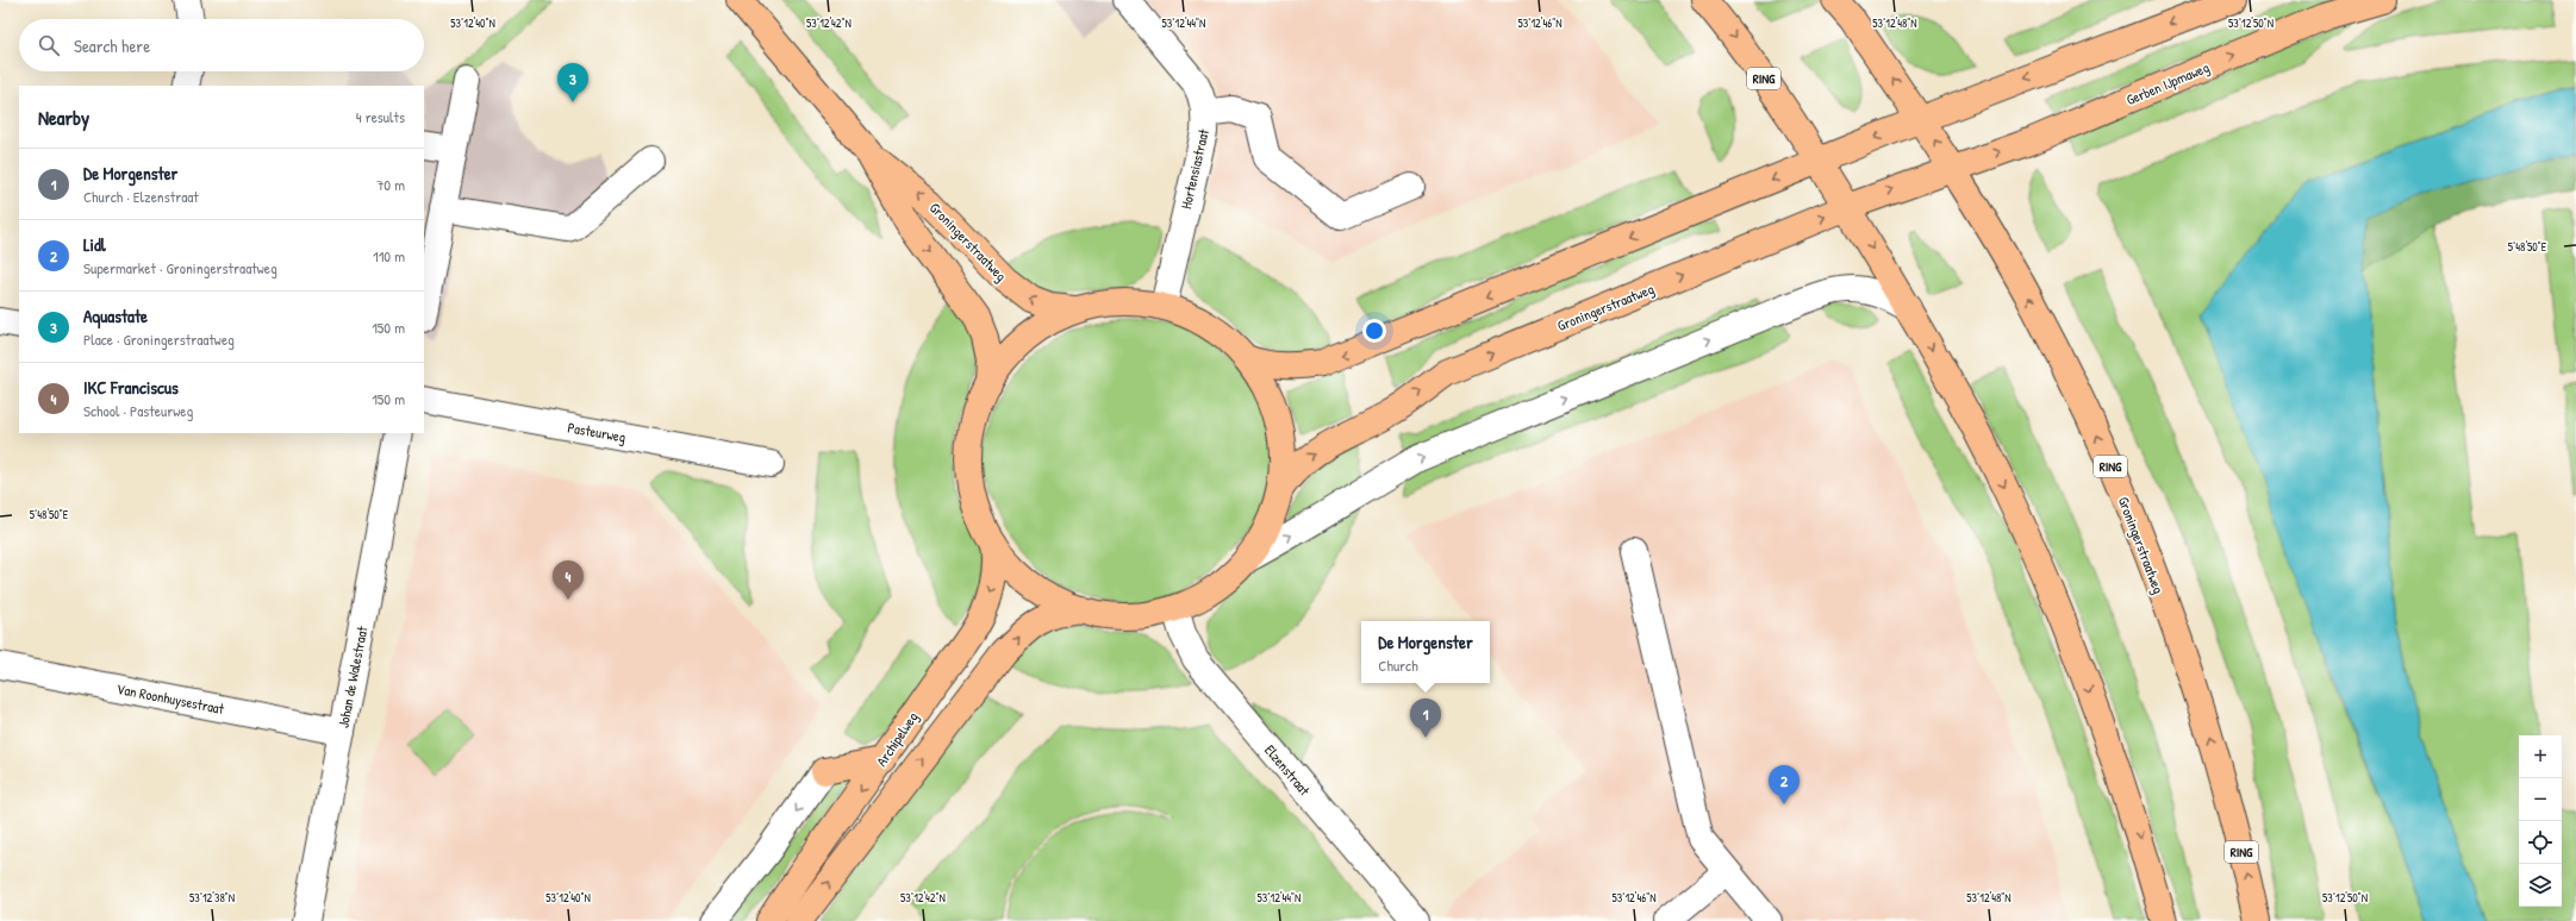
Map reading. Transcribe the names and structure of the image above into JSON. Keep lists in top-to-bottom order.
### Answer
{
  "streets": {
    "main road": [
      "RING",
      "Gerben IJpmaweg",
      "Groningerstraatweg",
      "Archipelweg"
    ],
    "street": [
      "Hortensiastraat",
      "Pasteurweg",
      "Johan de Walestraat",
      "Van Roonhuysestraat",
      "Elzenstraat"
    ]
  },
  "crossings": [
    ["RING", "Gerben IJpmaweg"],
    ["RING", "Groningerstraatweg"],
    ["Gerben IJpmaweg", "Groningerstraatweg"],
    ["Johan de Walestraat", "Van Roonhuysestraat"]
  ],
  "page": {
    "search": "Search here",
    "pins": [
      "3",
      "4",
      "1",
      "2"
    ],
    "heading": ["Nearby", "4 results"],
    "list": [
      {
        "mark": "1",
        "name": "De Morgenster",
        "note": "Church · Elzenstraat",
        "value": "70 m"
      },
      {
        "mark": "2",
        "name": "Lidl",
        "note": "Supermarket · Groningerstraatweg",
        "value": "110 m"
      },
      {
        "mark": "3",
        "name": "Aquastate",
        "note": "Place · Groningerstraatweg",
        "value": "150 m"
      },
      {
        "mark": "4",
        "name": "IKC Franciscus",
        "note": "School · Pasteurweg",
        "value": "150 m"
      }
    ],
    "popup": ["De Morgenster", "Church"],
    "map_buttons": ["+", "−"]
  },
  "coordinates": [
    "53°12'40\"N",
    "53°12'42\"N",
    "53°12'44\"N",
    "53°12'46\"N",
    "53°12'48\"N",
    "53°12'50\"N",
    "5°48'50\"E",
    "53°12'38\"N"
  ]
}
